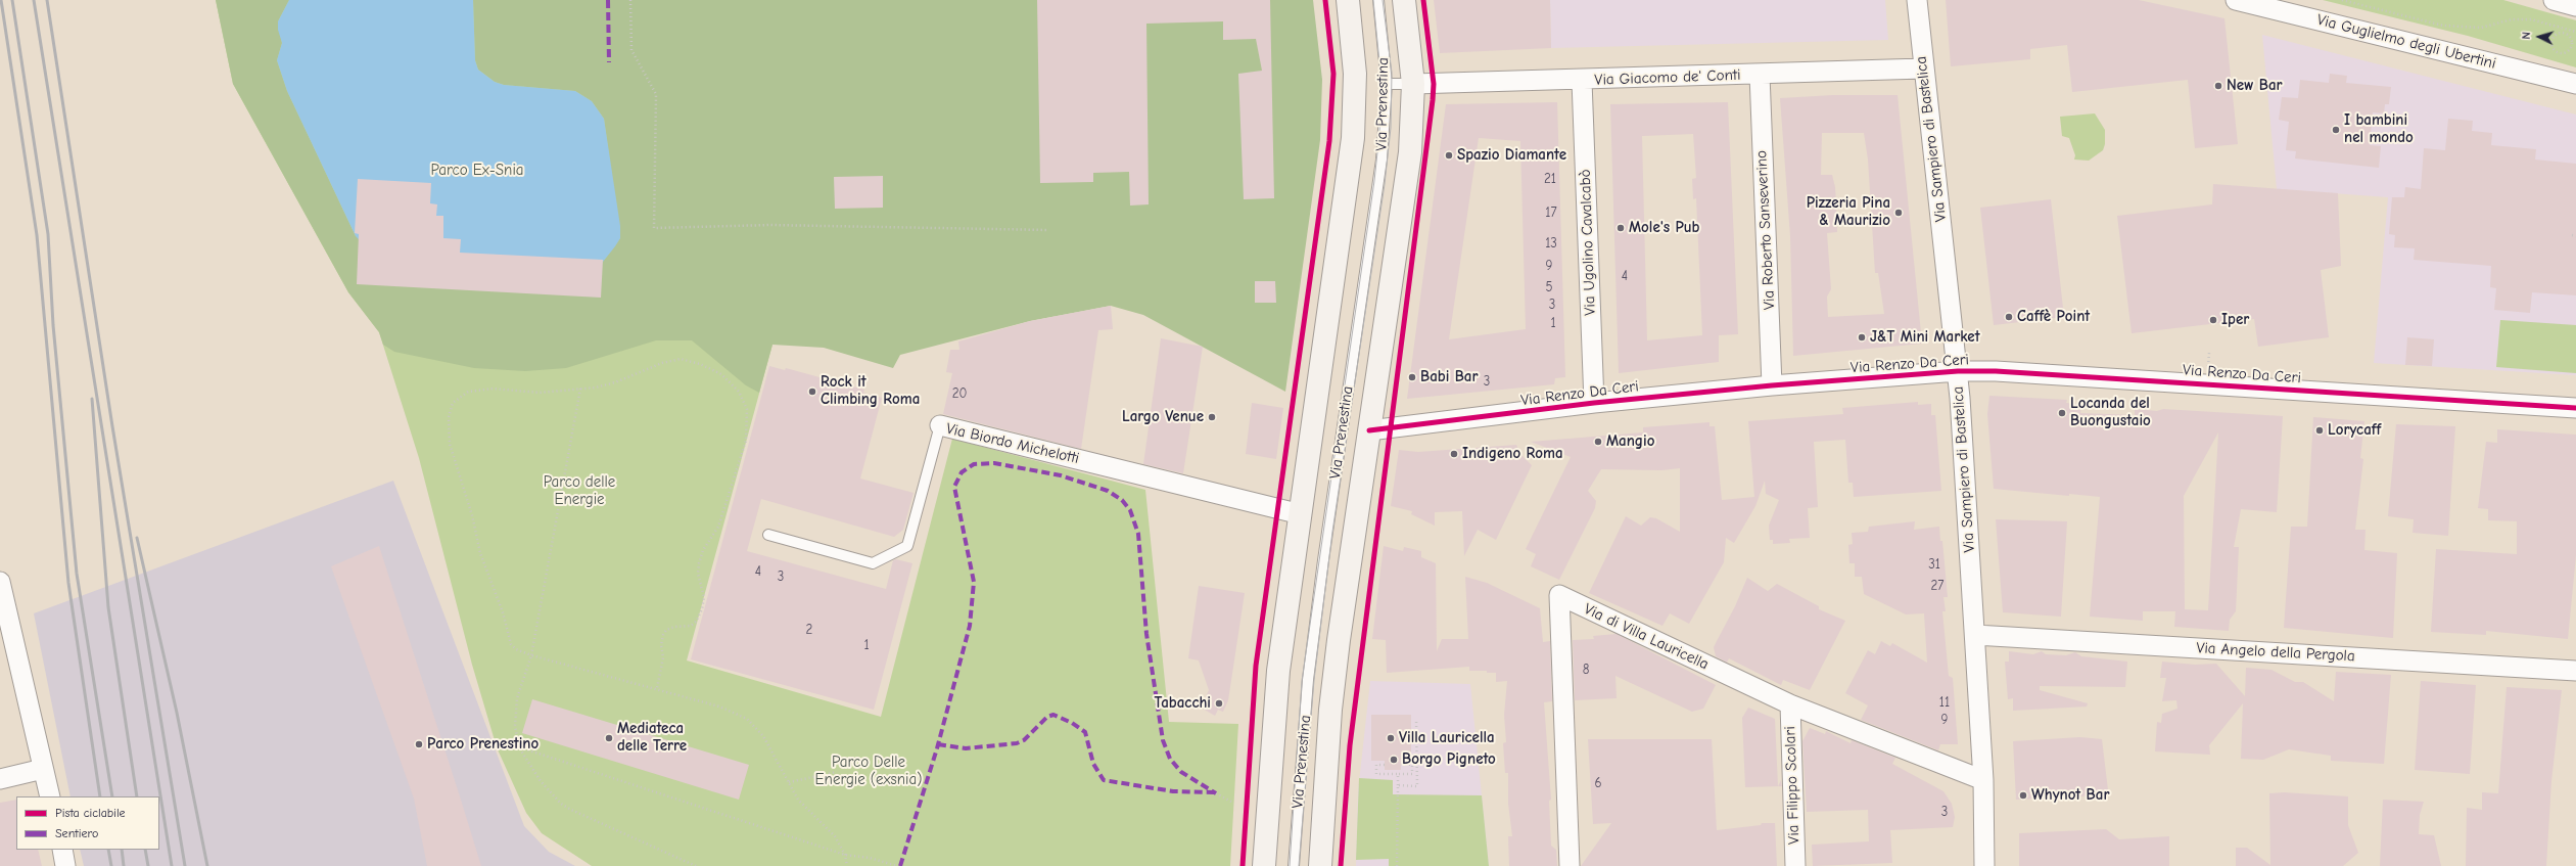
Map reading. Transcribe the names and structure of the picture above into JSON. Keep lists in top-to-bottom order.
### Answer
{
  "streets": {
    "main road": ["Via Prenestina"],
    "street": [
      "Via Guglielmo degli Ubertini",
      "Via Giacomo de' Conti",
      "Via Sampiero di Bastelica",
      "Via Roberto Sanseverino",
      "Via Ugolino Cavalcabò",
      "Via Renzo Da Ceri",
      "Via Biordo Michelotti",
      "Via di Villa Lauricella",
      "Via Angelo della Pergola",
      "Via Filippo Scolari"
    ]
  },
  "crossings": [
    ["Via Giacomo de' Conti", "Via Prenestina"],
    ["Via Giacomo de' Conti", "Via Sampiero di Bastelica"],
    ["Via Giacomo de' Conti", "Via Roberto Sanseverino"],
    ["Via Giacomo de' Conti", "Via Ugolino Cavalcabò"],
    ["Via Prenestina", "Via Renzo Da Ceri"],
    ["Via Prenestina", "Via Biordo Michelotti"],
    ["Via Sampiero di Bastelica", "Via Renzo Da Ceri"],
    ["Via Sampiero di Bastelica", "Via di Villa Lauricella"],
    ["Via Sampiero di Bastelica", "Via Angelo della Pergola"],
    ["Via Roberto Sanseverino", "Via Renzo Da Ceri"],
    ["Via Ugolino Cavalcabò", "Via Renzo Da Ceri"],
    ["Via di Villa Lauricella", "Via Filippo Scolari"]
  ],
  "parks": ["Parco Ex-Snia", "Parco delle Energie", "Parco Delle Energie (exsnia)"],
  "places": [
    "New Bar",
    "I bambini nel mondo",
    "Spazio Diamante",
    "Pizzeria Pina & Maurizio",
    "Mole's Pub",
    "Caffè Point",
    "Iper",
    "J&T Mini Market",
    "Babi Bar",
    "Rock it Climbing Roma",
    "Locanda del Buongustaio",
    "Largo Venue",
    "Lorycaff",
    "Mangio",
    "Indigeno Roma",
    "Tabacchi",
    "Mediateca delle Terre",
    "Villa Lauricella",
    "Parco Prenestino",
    "Borgo Pigneto",
    "Whynot Bar"
  ],
  "house_numbers": [
    "21",
    "17",
    "13",
    "9",
    "4",
    "5",
    "3",
    "1",
    "3",
    "20",
    "31",
    "4",
    "3",
    "27",
    "2",
    "1",
    "8",
    "11",
    "9",
    "6",
    "3"
  ],
  "legend": ["Pista ciclabile", "Sentiero"],
  "north": "left"
}
